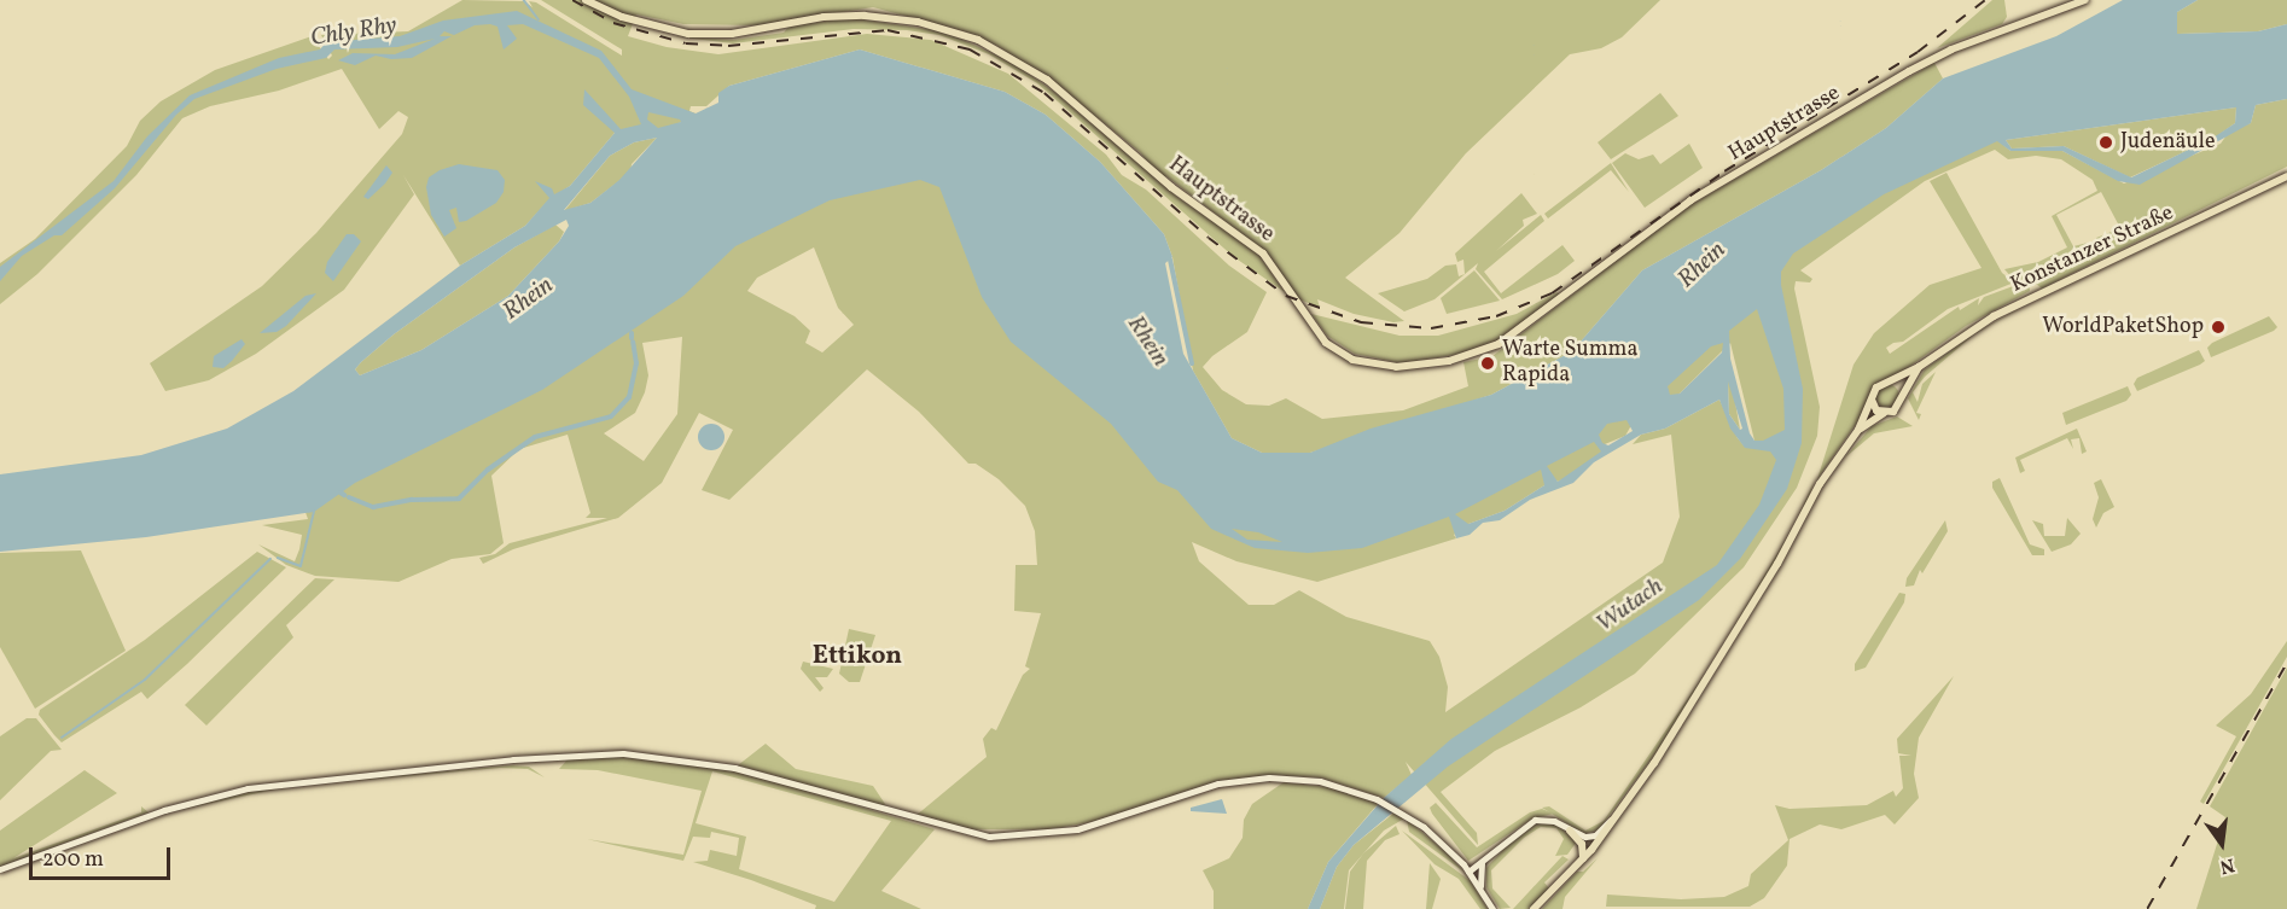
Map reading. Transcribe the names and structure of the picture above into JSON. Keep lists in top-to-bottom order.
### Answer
{
  "streets": {
    "main road": ["Hauptstrasse", "Konstanzer Straße"]
  },
  "districts": ["Ettikon"],
  "water": ["Chly Rhy", "Rhein", "Wutach"],
  "places": ["Judenäule", "WorldPaketShop", "Warte Summa Rapida"],
  "scale_bar": "200 m",
  "north": "bottom"
}
